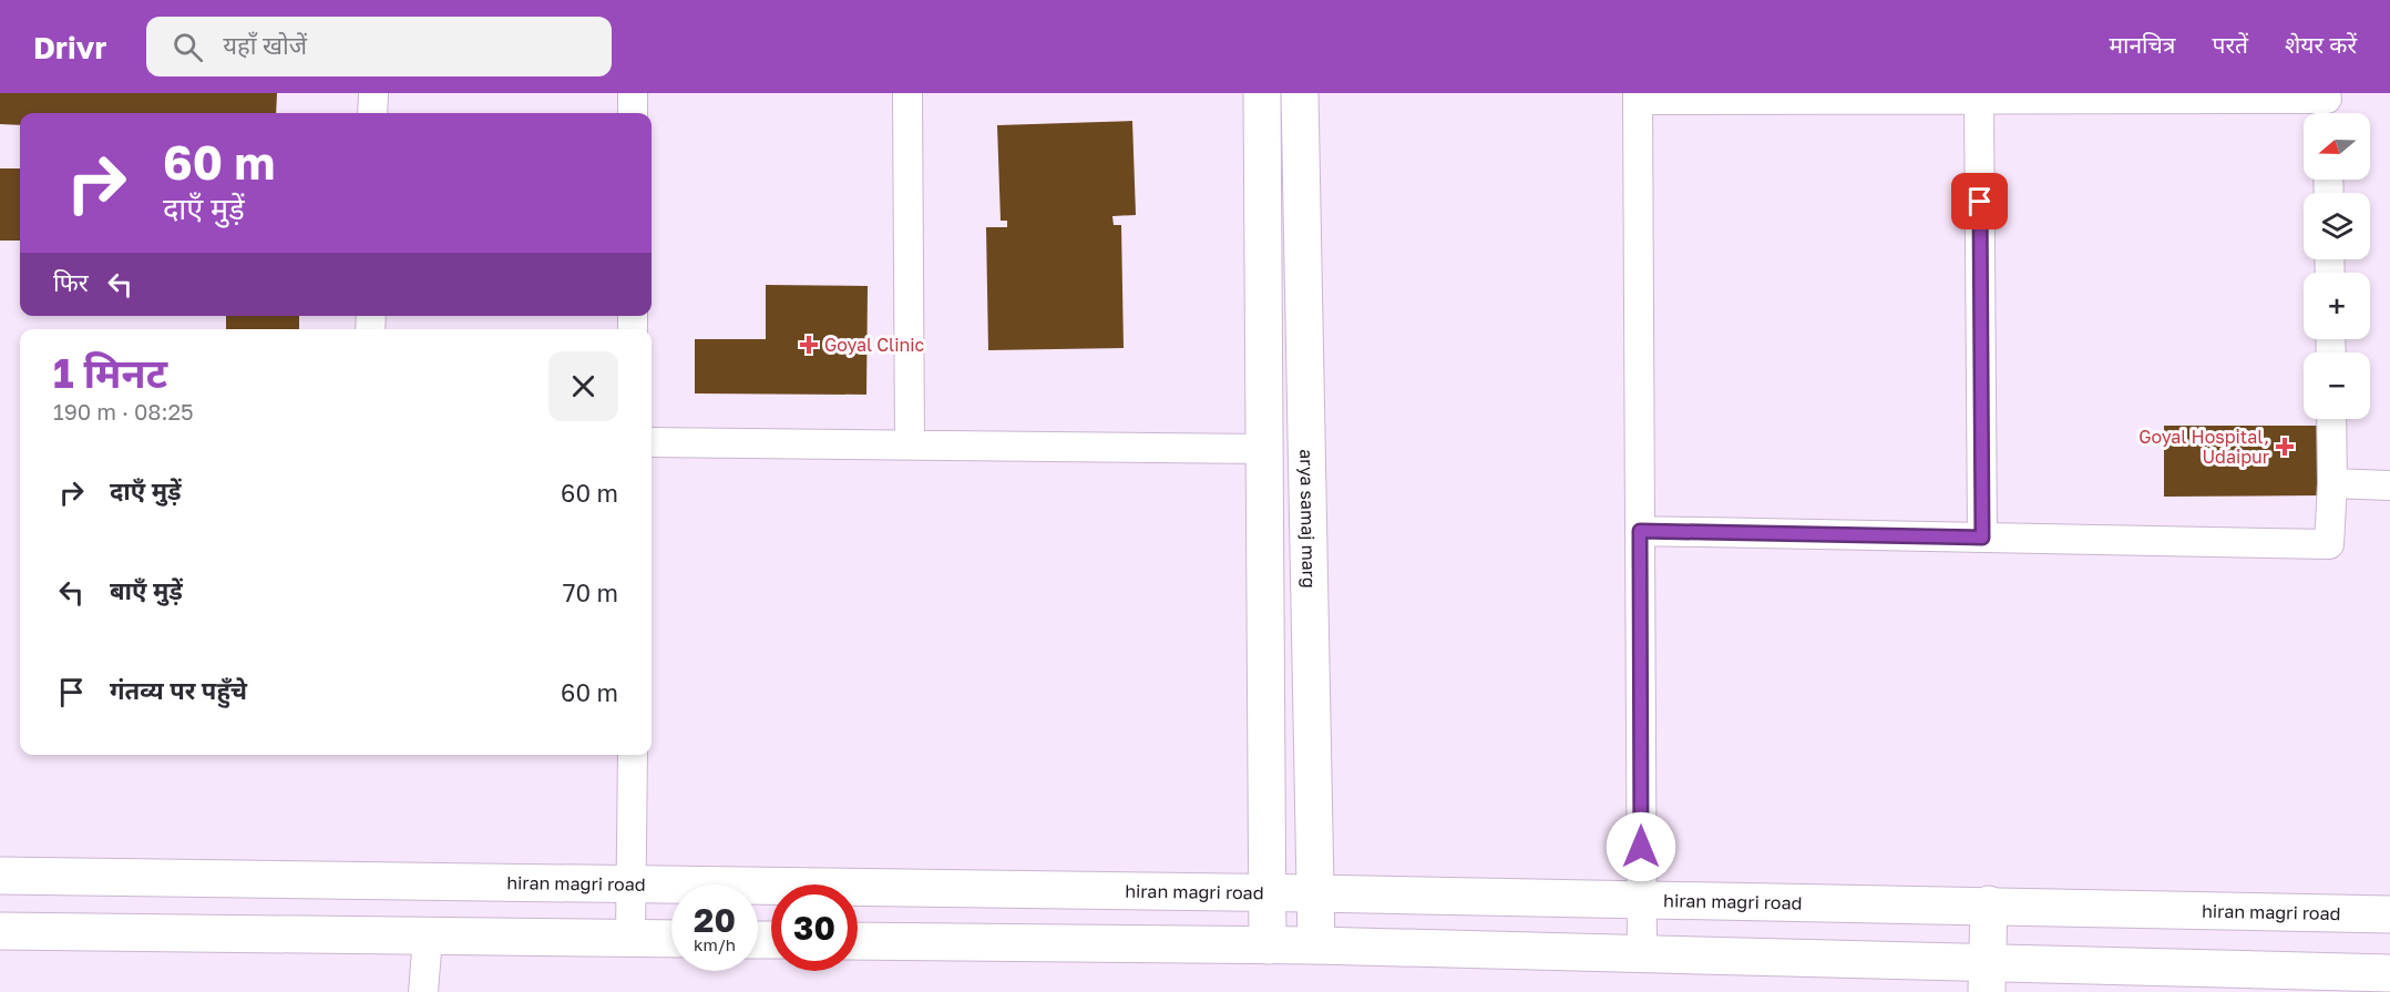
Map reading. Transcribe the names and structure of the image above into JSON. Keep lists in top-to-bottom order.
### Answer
{
  "streets": {
    "street": ["arya samaj marg", "hiran magri road"]
  },
  "crossings": [
    ["arya samaj marg", "hiran magri road"]
  ],
  "places": {
    "health": ["Goyal Clinic", "Goyal Hospital, Udaipur"]
  },
  "north": "left",
  "page": {
    "header": "Drivr",
    "search": "यहाँ खोजें",
    "nav": ["मानचित्र", "परतें", "शेयर करें"],
    "map_buttons": ["+", "−"],
    "turn": ["60 m", "दाएँ मुड़ें"],
    "then": "फिर",
    "heading": ["1 मिनट", "190 m · 08:25"],
    "list": [
      {
        "name": "दाएँ मुड़ें",
        "value": "60 m"
      },
      {
        "name": "बाएँ मुड़ें",
        "value": "70 m"
      },
      {
        "name": "गंतव्य पर पहुँचे",
        "value": "60 m"
      }
    ],
    "speed": "20 km/h",
    "limit": "30"
  }
}
